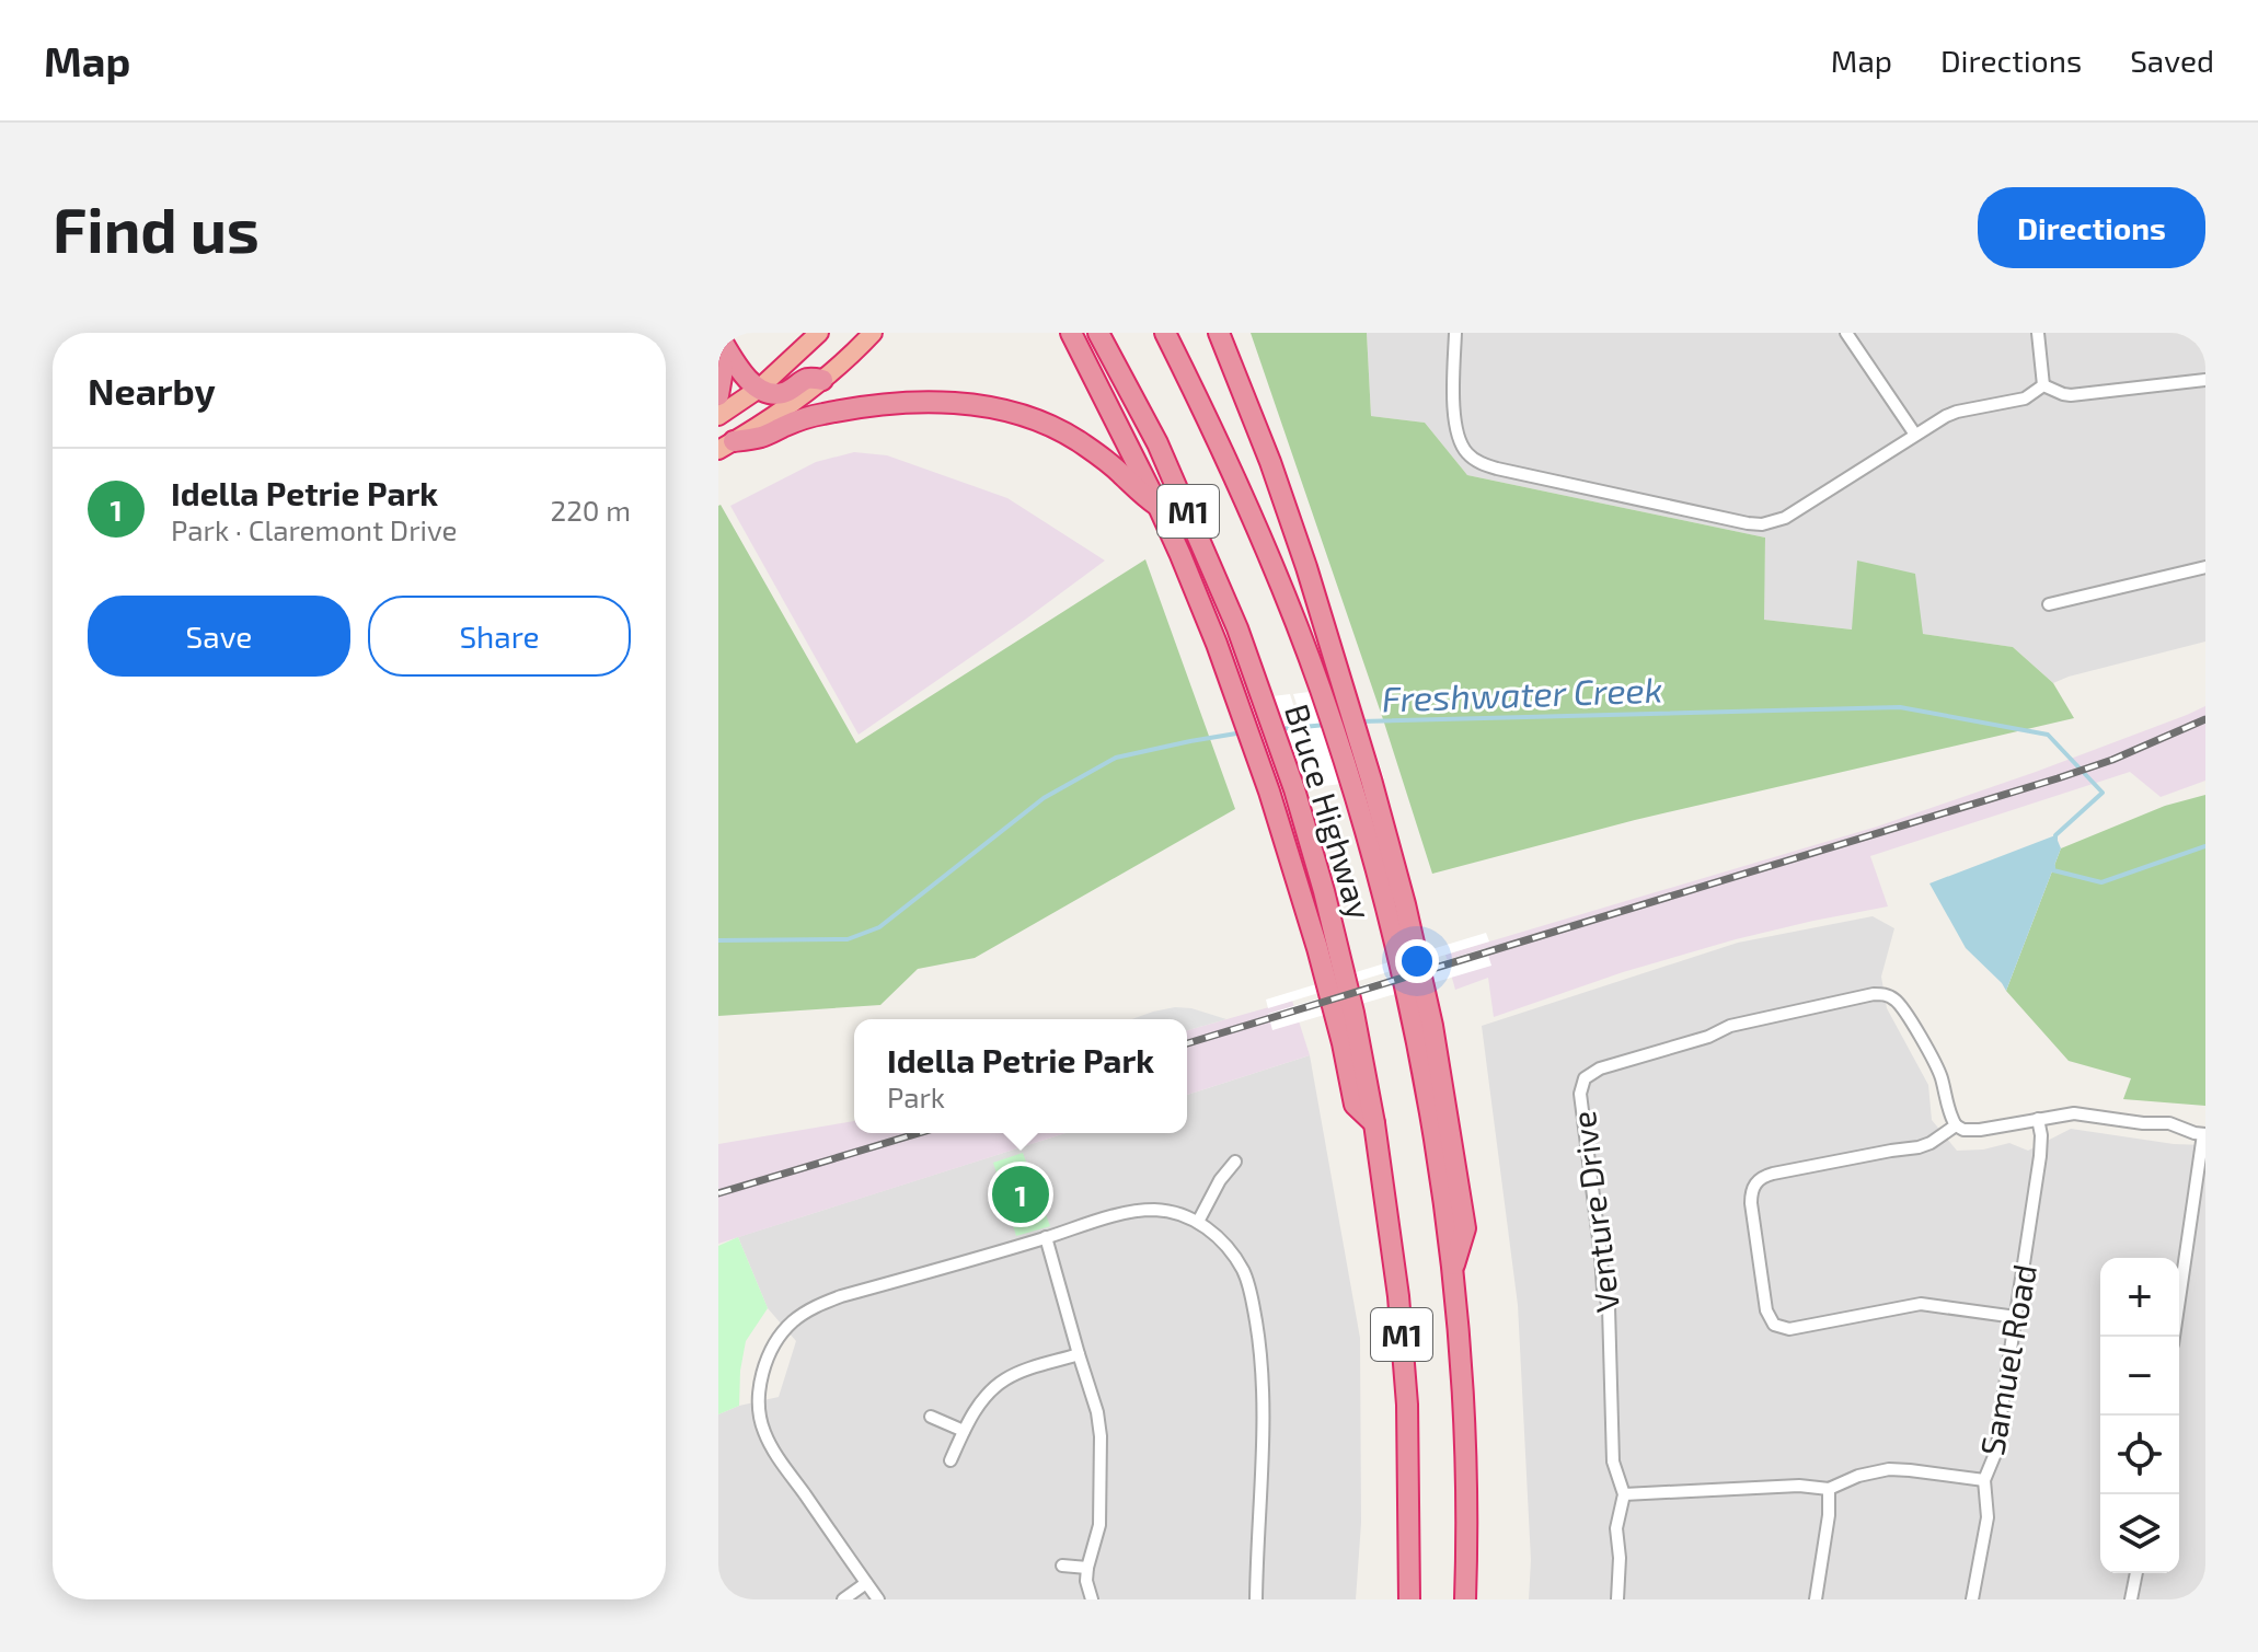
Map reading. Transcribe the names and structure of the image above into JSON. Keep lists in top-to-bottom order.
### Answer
{
  "streets": {
    "highway": ["M1", "Bruce Highway"],
    "street": ["Venture Drive", "Samuel Road"]
  },
  "water": ["Freshwater Creek"],
  "page": {
    "header": "Map",
    "nav": ["Map", "Directions", "Saved"],
    "buttons": [
      "Directions",
      ["Save", "Share"]
    ],
    "title": "Find us",
    "heading": "Nearby",
    "list": [
      {
        "mark": "1",
        "name": "Idella Petrie Park",
        "note": "Park · Claremont Drive",
        "value": "220 m"
      }
    ],
    "popup": ["Idella Petrie Park", "Park"],
    "pins": "1",
    "map_buttons": ["+", "−"]
  }
}
